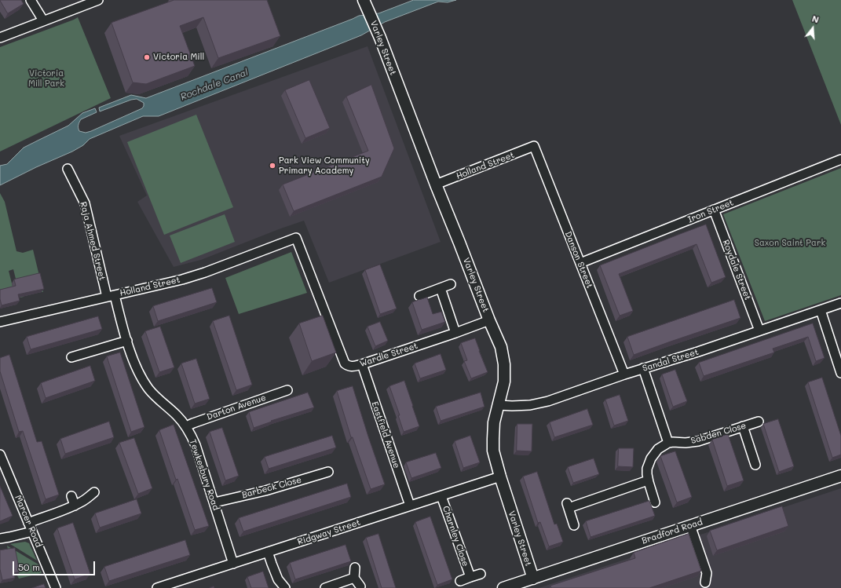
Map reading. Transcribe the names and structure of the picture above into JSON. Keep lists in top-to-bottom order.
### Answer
{
  "streets": {
    "street": [
      "Varley Street",
      "Holland Street",
      "Iron Street",
      "Raja Ahmed Street",
      "Danson Street",
      "Roydale Street",
      "Wardle Street",
      "Sandal Street",
      "Darton Avenue",
      "Sabden Close",
      "Eastfield Avenue",
      "Tewkesbury Road",
      "Barbeck Close",
      "Marcer Road",
      "Bradford Road",
      "Ridgway Street",
      "Charnley Close"
    ]
  },
  "crossings": [
    ["Varley Street", "Holland Street"],
    ["Varley Street", "Wardle Street"],
    ["Varley Street", "Sandal Street"],
    ["Varley Street", "Bradford Road"],
    ["Varley Street", "Ridgway Street"],
    ["Holland Street", "Raja Ahmed Street"],
    ["Holland Street", "Danson Street"],
    ["Holland Street", "Wardle Street"],
    ["Holland Street", "Tewkesbury Road"],
    ["Iron Street", "Danson Street"],
    ["Iron Street", "Roydale Street"],
    ["Raja Ahmed Street", "Tewkesbury Road"],
    ["Danson Street", "Sandal Street"],
    ["Roydale Street", "Sandal Street"],
    ["Wardle Street", "Eastfield Avenue"],
    ["Darton Avenue", "Tewkesbury Road"],
    ["Eastfield Avenue", "Ridgway Street"],
    ["Tewkesbury Road", "Barbeck Close"],
    ["Tewkesbury Road", "Ridgway Street"],
    ["Ridgway Street", "Charnley Close"]
  ],
  "water": ["Rochdale Canal"],
  "parks": ["Victoria Mill Park", "Saxon Saint Park"],
  "places": ["Victoria Mill", "Park View Community Primary Academy"],
  "scale_bar": "50 m",
  "north": "top"
}
